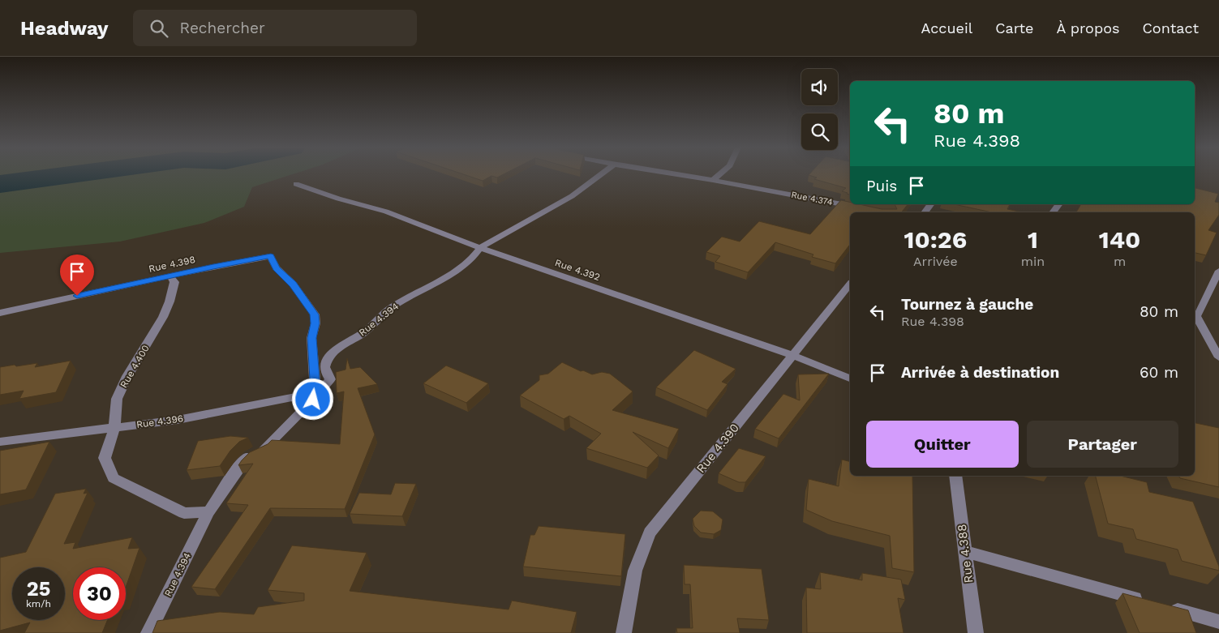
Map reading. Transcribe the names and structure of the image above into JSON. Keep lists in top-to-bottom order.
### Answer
{
  "streets": {
    "street": [
      "Rue 4.374",
      "Rue 4.398",
      "Rue 4.392",
      "Rue 4.394",
      "Rue 4.400",
      "Rue 4.396",
      "Rue 4.390",
      "Rue 4.388"
    ]
  },
  "crossings": [
    ["Rue 4.398", "Rue 4.394"],
    ["Rue 4.398", "Rue 4.400"],
    ["Rue 4.398", "Rue 4.396"],
    ["Rue 4.392", "Rue 4.394"],
    ["Rue 4.392", "Rue 4.390"],
    ["Rue 4.394", "Rue 4.400"],
    ["Rue 4.394", "Rue 4.396"],
    ["Rue 4.400", "Rue 4.396"]
  ],
  "page": {
    "header": "Headway",
    "search": "Rechercher",
    "nav": [
      "Accueil",
      "Carte",
      "À propos",
      "Contact"
    ],
    "turn": ["80 m", "Rue 4.398"],
    "then": "Puis",
    "eta": [
      "10:26",
      "Arrivée",
      "1",
      "min",
      "140",
      "m"
    ],
    "list": [
      {
        "name": "Tournez à gauche",
        "note": "Rue 4.398",
        "value": "80 m"
      },
      {
        "name": "Arrivée à destination",
        "value": "60 m"
      }
    ],
    "buttons": ["Quitter", "Partager"],
    "speed": "25 km/h",
    "limit": "30"
  }
}
